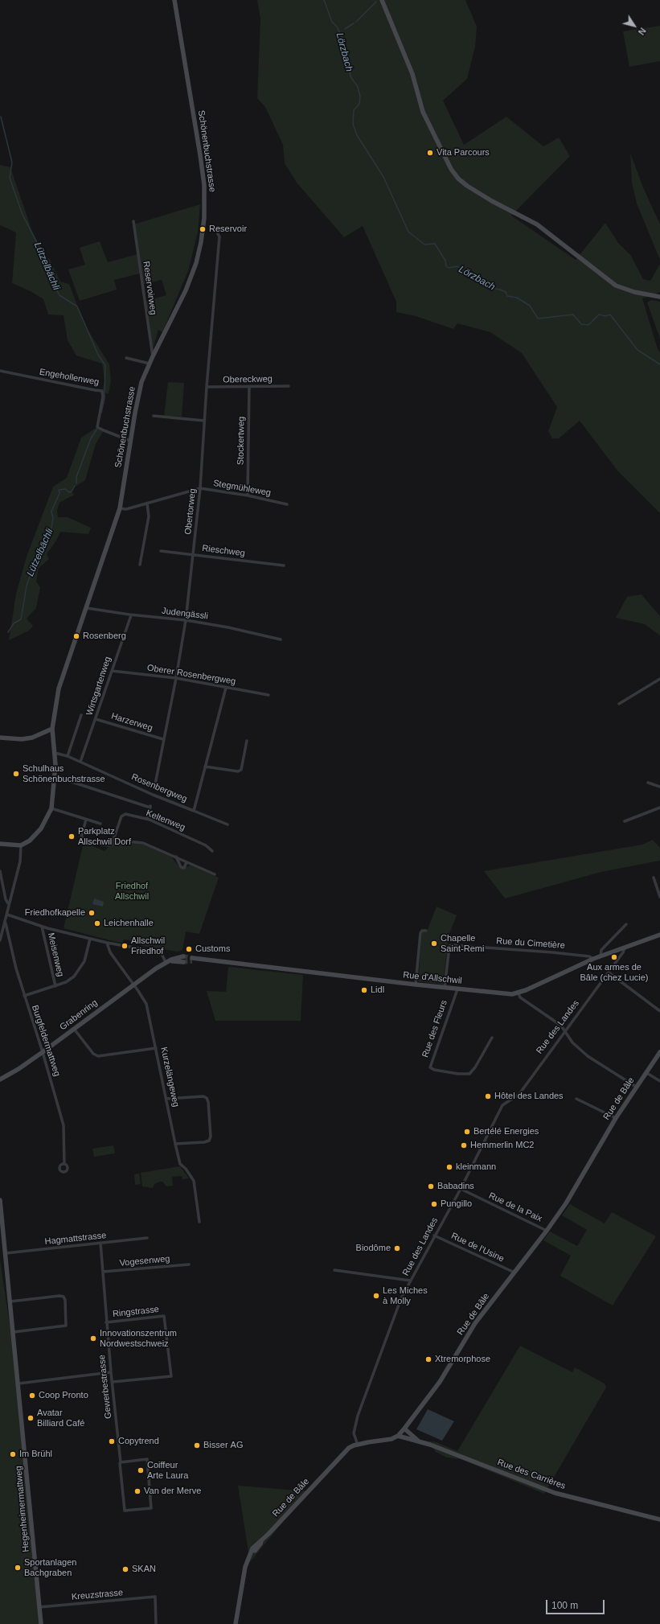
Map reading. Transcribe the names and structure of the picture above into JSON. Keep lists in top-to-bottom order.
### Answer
{
  "streets": {
    "street": [
      "Schönenbuchstrasse",
      "Reservoirweg",
      "Engehollenweg",
      "Obereckweg",
      "Stockertweg",
      "Stegmühleweg",
      "Obertorweg",
      "Rieschweg",
      "Judengässli",
      "Oberer Rosenbergweg",
      "Wirtsgartenweg",
      "Harzerweg",
      "Rosenbergweg",
      "Keltenweg",
      "Rue du Cimetière",
      "Meisenweg",
      "Rue d'Allschwil",
      "Grabenring",
      "Rue des Landes",
      "Rue des Fleurs",
      "Burgfeldermattweg",
      "Kurzelängeweg",
      "Rue de Bâle",
      "Rue de la Paix",
      "Hagmattstrasse",
      "Rue de l'Usine",
      "Vogesenweg",
      "Ringstrasse",
      "Gewerbestrasse",
      "Rue des Carrières",
      "Hegenheimermattweg",
      "Kreuzstrasse"
    ]
  },
  "crossings": [
    ["Schönenbuchstrasse", "Reservoirweg"],
    ["Schönenbuchstrasse", "Engehollenweg"],
    ["Schönenbuchstrasse", "Stegmühleweg"],
    ["Schönenbuchstrasse", "Judengässli"],
    ["Schönenbuchstrasse", "Rosenbergweg"],
    ["Obereckweg", "Stockertweg"],
    ["Obereckweg", "Obertorweg"],
    ["Stockertweg", "Stegmühleweg"],
    ["Stegmühleweg", "Obertorweg"],
    ["Obertorweg", "Rieschweg"],
    ["Obertorweg", "Judengässli"],
    ["Obertorweg", "Oberer Rosenbergweg"],
    ["Obertorweg", "Harzerweg"],
    ["Judengässli", "Wirtsgartenweg"],
    ["Oberer Rosenbergweg", "Wirtsgartenweg"],
    ["Oberer Rosenbergweg", "Rosenbergweg"],
    ["Wirtsgartenweg", "Harzerweg"],
    ["Wirtsgartenweg", "Rosenbergweg"],
    ["Rue du Cimetière", "Rue d'Allschwil"],
    ["Rue d'Allschwil", "Rue des Landes"],
    ["Rue d'Allschwil", "Rue des Fleurs"],
    ["Grabenring", "Burgfeldermattweg"],
    ["Grabenring", "Kurzelängeweg"],
    ["Rue des Landes", "Rue de Bâle"],
    ["Rue des Landes", "Rue de la Paix"],
    ["Rue des Landes", "Rue de l'Usine"],
    ["Rue de Bâle", "Rue de la Paix"],
    ["Rue de Bâle", "Rue de l'Usine"],
    ["Rue de Bâle", "Rue des Carrières"],
    ["Hagmattstrasse", "Gewerbestrasse"],
    ["Hagmattstrasse", "Hegenheimermattweg"],
    ["Vogesenweg", "Gewerbestrasse"],
    ["Ringstrasse", "Gewerbestrasse"],
    ["Hegenheimermattweg", "Kreuzstrasse"]
  ],
  "water": ["Lörzbach", "Lützelbächli"],
  "parks": ["Friedhof Allschwil"],
  "places": [
    "Vita Parcours",
    "Reservoir",
    "Rosenberg",
    "Schulhaus Schönenbuchstrasse",
    "Parkplatz Allschwil Dorf",
    "Friedhofkapelle",
    "Leichenhalle",
    "Chapelle Saint-Remi",
    "Allschwil Friedhof",
    "Customs",
    "Aux armes de Bâle (chez Lucie)",
    "Lidl",
    "Hôtel des Landes",
    "Bertélé Energies",
    "Hemmerlin MC2",
    "kleinmann",
    "Babadins",
    "Pungillo",
    "Biodôme",
    "Les Miches à Molly",
    "Innovationszentrum Nordwestschweiz",
    "Xtremorphose",
    "Coop Pronto",
    "Avatar Billiard Café",
    "Copytrend",
    "Bisser AG",
    "Im Brühl",
    "Coiffeur Arte Laura",
    "Van der Merve",
    "Sportanlagen Bachgraben",
    "SKAN"
  ],
  "scale_bar": "100 m",
  "north": "bottom right"
}
